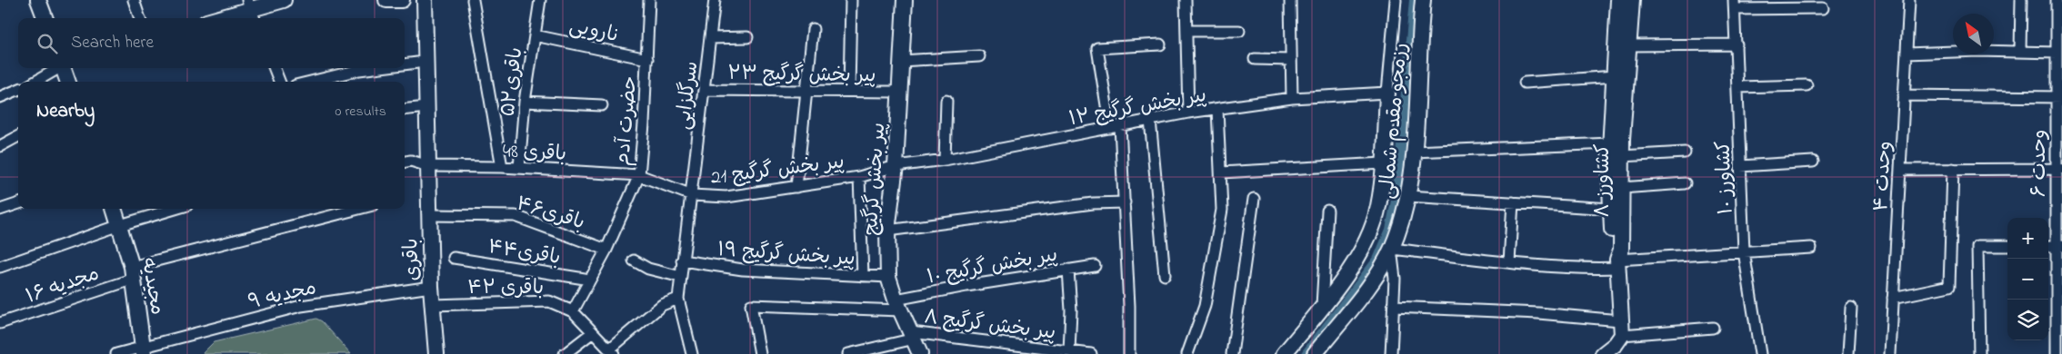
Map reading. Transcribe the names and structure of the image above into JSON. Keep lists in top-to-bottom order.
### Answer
{
  "streets": {
    "street": [
      "نارویی",
      "پیر بخش گرگیج ۲۳",
      "باقری۵۲",
      "سرگلزایی",
      "پیر بخش گرگیج ۱۲",
      "حضرت آدم",
      "رزمجو مقدم شمالی",
      "باقری 48",
      "وحدت ۶",
      "پیر بخش گرگیج 21",
      "وحدت ۴",
      "کشاورز ۱۰",
      "پیر بخش گرگیج",
      "کشاورز ۸",
      "باقری۴۶",
      "باقری۴۴",
      "پیر بخش گرگیج ۱۹",
      "باقری",
      "پیر بخش گرگیج ۱۰",
      "مجدیه ۱۶",
      "مجیدیه",
      "باقری ۴۲",
      "مجدیه ۹",
      "پیر بخش گرگیج ۸"
    ]
  },
  "crossings": [
    ["نارویی", "باقری۵۲"],
    ["نارویی", "حضرت آدم"],
    ["پیر بخش گرگیج ۲۳", "سرگلزایی"],
    ["پیر بخش گرگیج ۲۳", "پیر بخش گرگیج"],
    ["باقری۵۲", "باقری 48"],
    ["سرگلزایی", "پیر بخش گرگیج 21"],
    ["سرگلزایی", "پیر بخش گرگیج ۱۹"],
    ["پیر بخش گرگیج ۱۲", "پیر بخش گرگیج 21"],
    ["پیر بخش گرگیج ۱۲", "پیر بخش گرگیج"],
    ["حضرت آدم", "باقری 48"],
    ["حضرت آدم", "پیر بخش گرگیج 21"],
    ["حضرت آدم", "باقری۴۶"],
    ["حضرت آدم", "باقری۴۴"],
    ["حضرت آدم", "باقری ۴۲"],
    ["باقری 48", "پیر بخش گرگیج 21"],
    ["باقری 48", "باقری"],
    ["پیر بخش گرگیج 21", "پیر بخش گرگیج"],
    ["پیر بخش گرگیج", "پیر بخش گرگیج ۱۹"],
    ["پیر بخش گرگیج", "پیر بخش گرگیج ۱۰"],
    ["پیر بخش گرگیج", "پیر بخش گرگیج ۸"],
    ["باقری۴۶", "باقری"],
    ["باقری", "باقری ۴۲"],
    ["باقری", "مجدیه ۹"],
    ["مجدیه ۱۶", "مجیدیه"],
    ["مجیدیه", "مجدیه ۹"]
  ],
  "north": "top left",
  "page": {
    "search": "Search here",
    "heading": ["Nearby", "0 results"],
    "map_buttons": ["+", "−"]
  }
}
